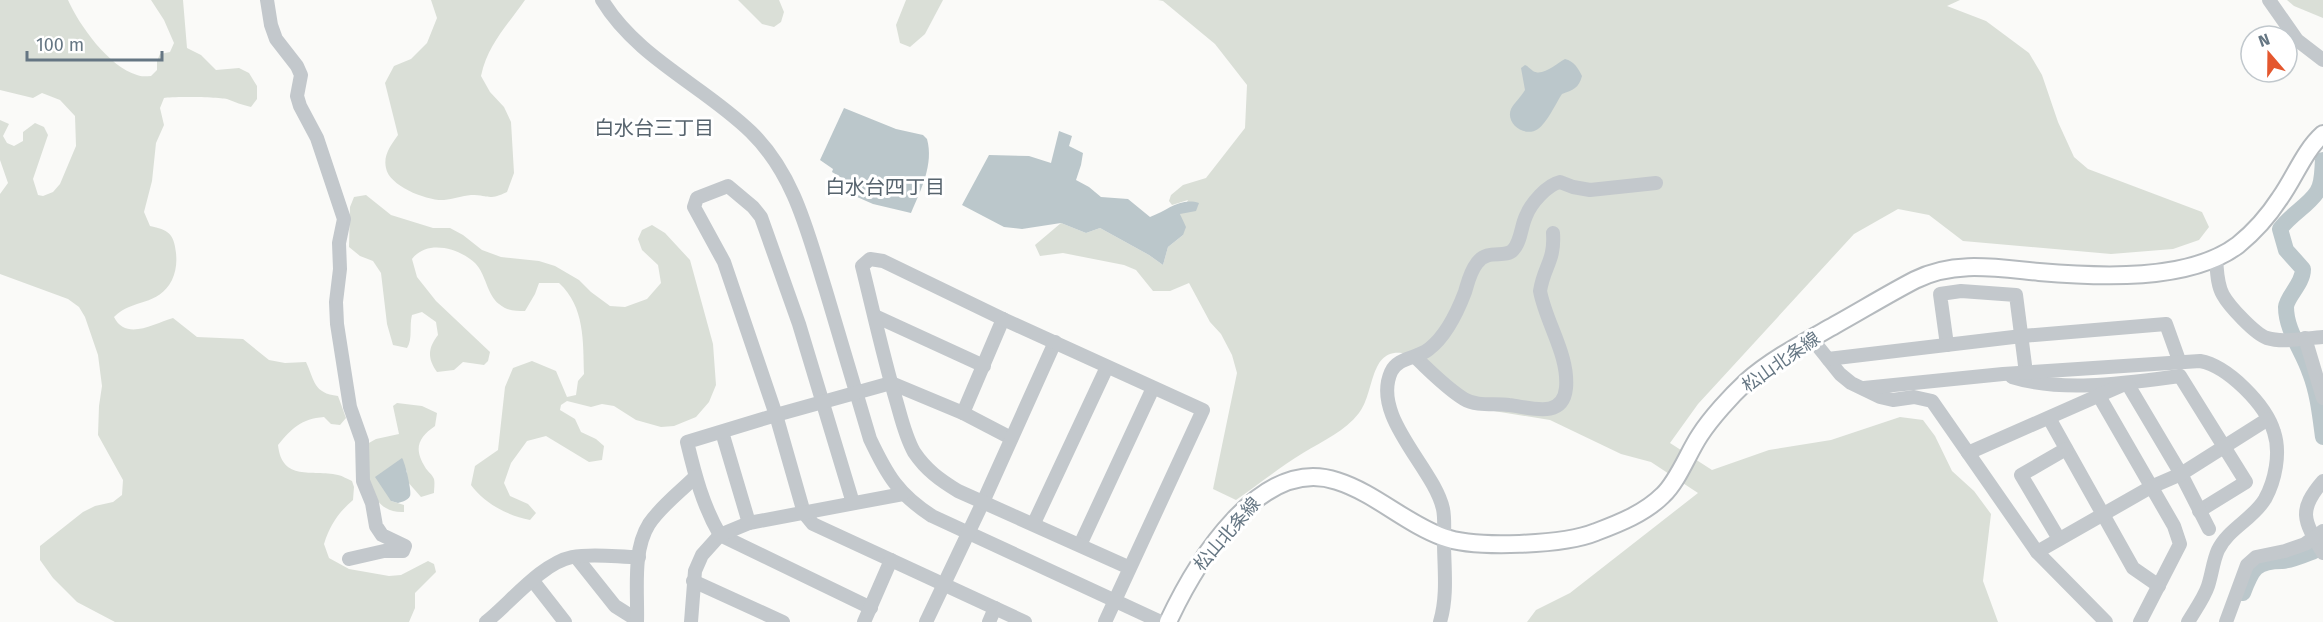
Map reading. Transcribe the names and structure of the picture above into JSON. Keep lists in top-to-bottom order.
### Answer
{
  "streets": {
    "main road": ["松山北条線"]
  },
  "districts": ["白水台三丁目", "白水台四丁目"],
  "scale_bar": "100 m",
  "north": "top"
}
